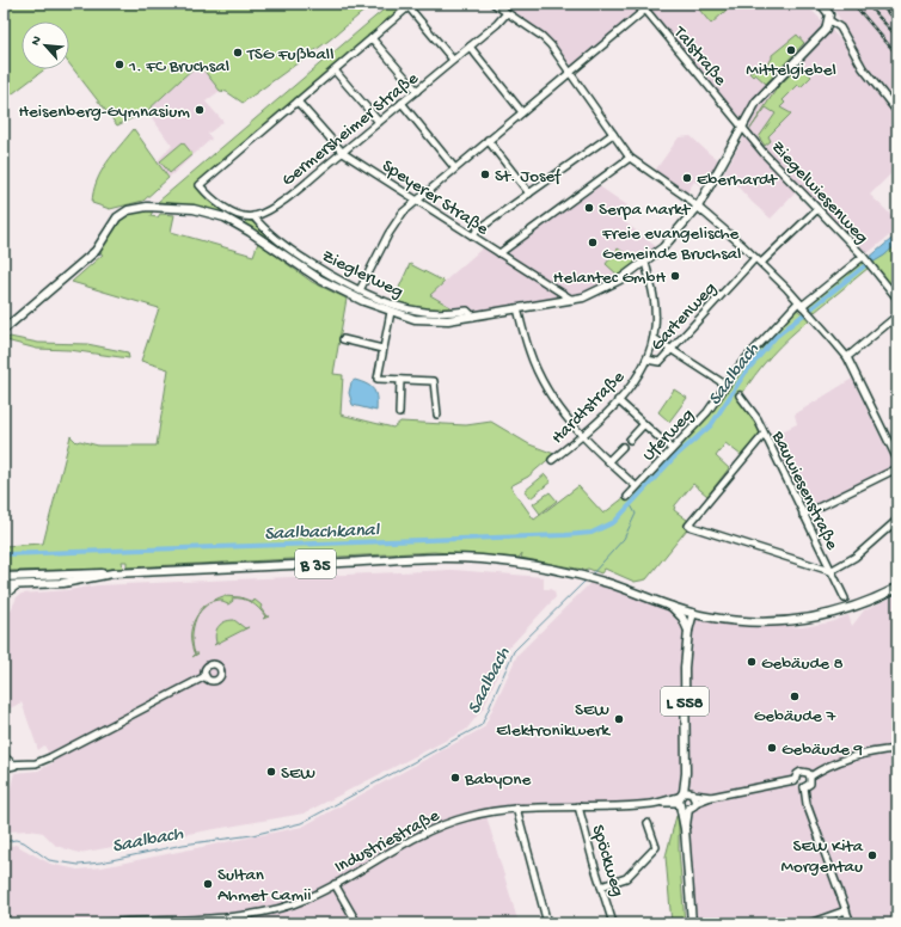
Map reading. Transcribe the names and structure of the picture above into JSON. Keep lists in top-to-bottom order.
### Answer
{
  "streets": {
    "main road": ["B 35", "L 558"],
    "street": [
      "Talstraße",
      "Germersheimer Straße",
      "Ziegelwiesenweg",
      "Speyerer Straße",
      "Zieglerweg",
      "Gartenweg",
      "Hardtstraße",
      "Uferweg",
      "Bauwiesenstraße",
      "Industriestraße",
      "Spöckweg"
    ]
  },
  "crossings": [
    ["Talstraße", "Ziegelwiesenweg"],
    ["Germersheimer Straße", "Speyerer Straße"],
    ["Germersheimer Straße", "Zieglerweg"],
    ["Ziegelwiesenweg", "Uferweg"],
    ["Gartenweg", "Hardtstraße"],
    ["B 35", "L 558"],
    ["L 558", "Industriestraße"],
    ["Industriestraße", "Spöckweg"]
  ],
  "water": ["Saalbach", "Saalbachkanal"],
  "places": [
    "Mittelgiebel",
    "TSG Fußball",
    "1. FC Bruchsal",
    "Heisenberg-Gymnasium",
    "St. Josef",
    "Eberhardt",
    "Serpa Markt",
    "Freie evangelische Gemeinde Bruchsal",
    "Helantec GmbH",
    "Gebäude 8",
    "Gebäude 7",
    "SEW Elektronikwerk",
    "Gebäude 9",
    "SEW",
    "BabyOne",
    "SEW Kita Morgentau",
    "Sultan Ahmet Camii"
  ],
  "north": "top left"
}
